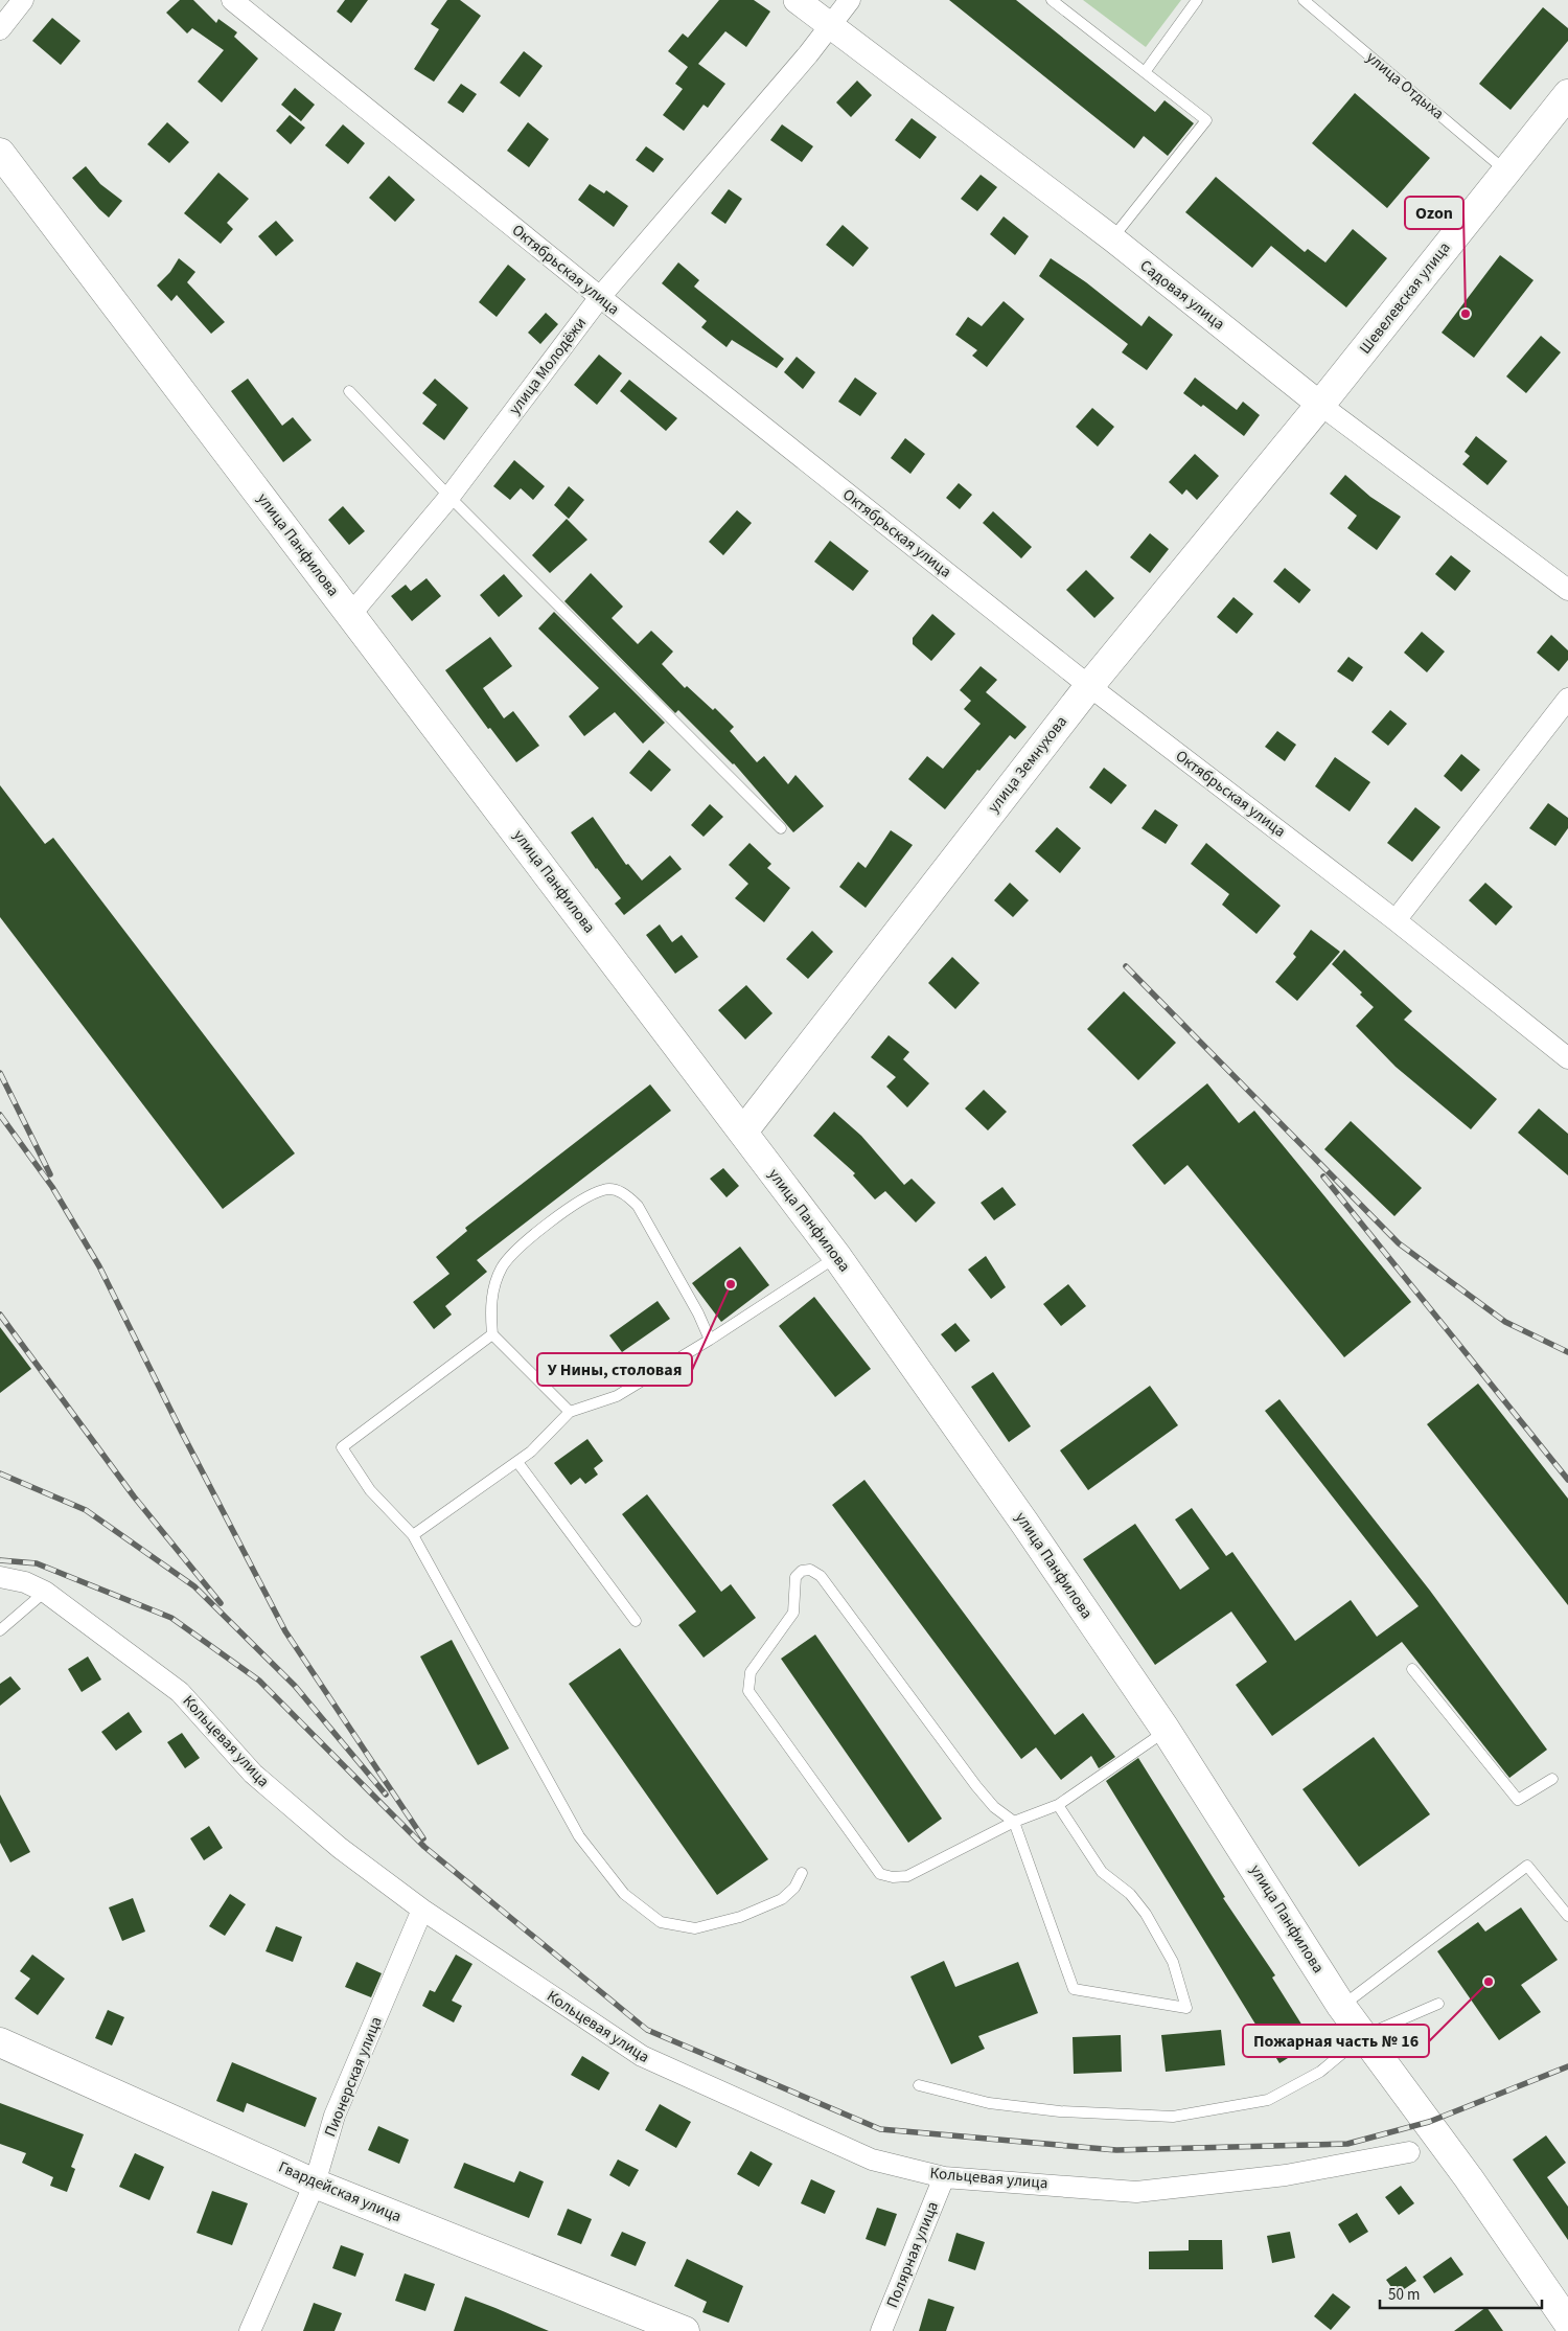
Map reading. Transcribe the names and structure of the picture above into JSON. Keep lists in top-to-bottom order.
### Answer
{
  "streets": {
    "main road": [
      "Шевелевская улица",
      "улица Панфилова",
      "улица Земнухова",
      "Гвардейская улица"
    ],
    "street": [
      "Октябрьская улица",
      "Садовая улица",
      "улица Молодёжи",
      "Кольцевая улица",
      "Пионерская улица",
      "Полярная улица"
    ],
    "lane": ["улица Отдыха"]
  },
  "crossings": [
    ["улица Отдыха", "Шевелевская улица"],
    ["Октябрьская улица", "улица Молодёжи"],
    ["Октябрьская улица", "улица Земнухова"],
    ["Садовая улица", "Шевелевская улица"],
    ["Садовая улица", "улица Молодёжи"],
    ["Садовая улица", "улица Земнухова"],
    ["Шевелевская улица", "улица Земнухова"],
    ["улица Молодёжи", "улица Панфилова"],
    ["улица Панфилова", "улица Земнухова"],
    ["Кольцевая улица", "Пионерская улица"],
    ["Кольцевая улица", "Полярная улица"],
    ["Пионерская улица", "Гвардейская улица"]
  ],
  "places": ["Ozon", "У Нины, столовая", "Пожарная часть № 16"],
  "scale_bar": "50 m"
}
